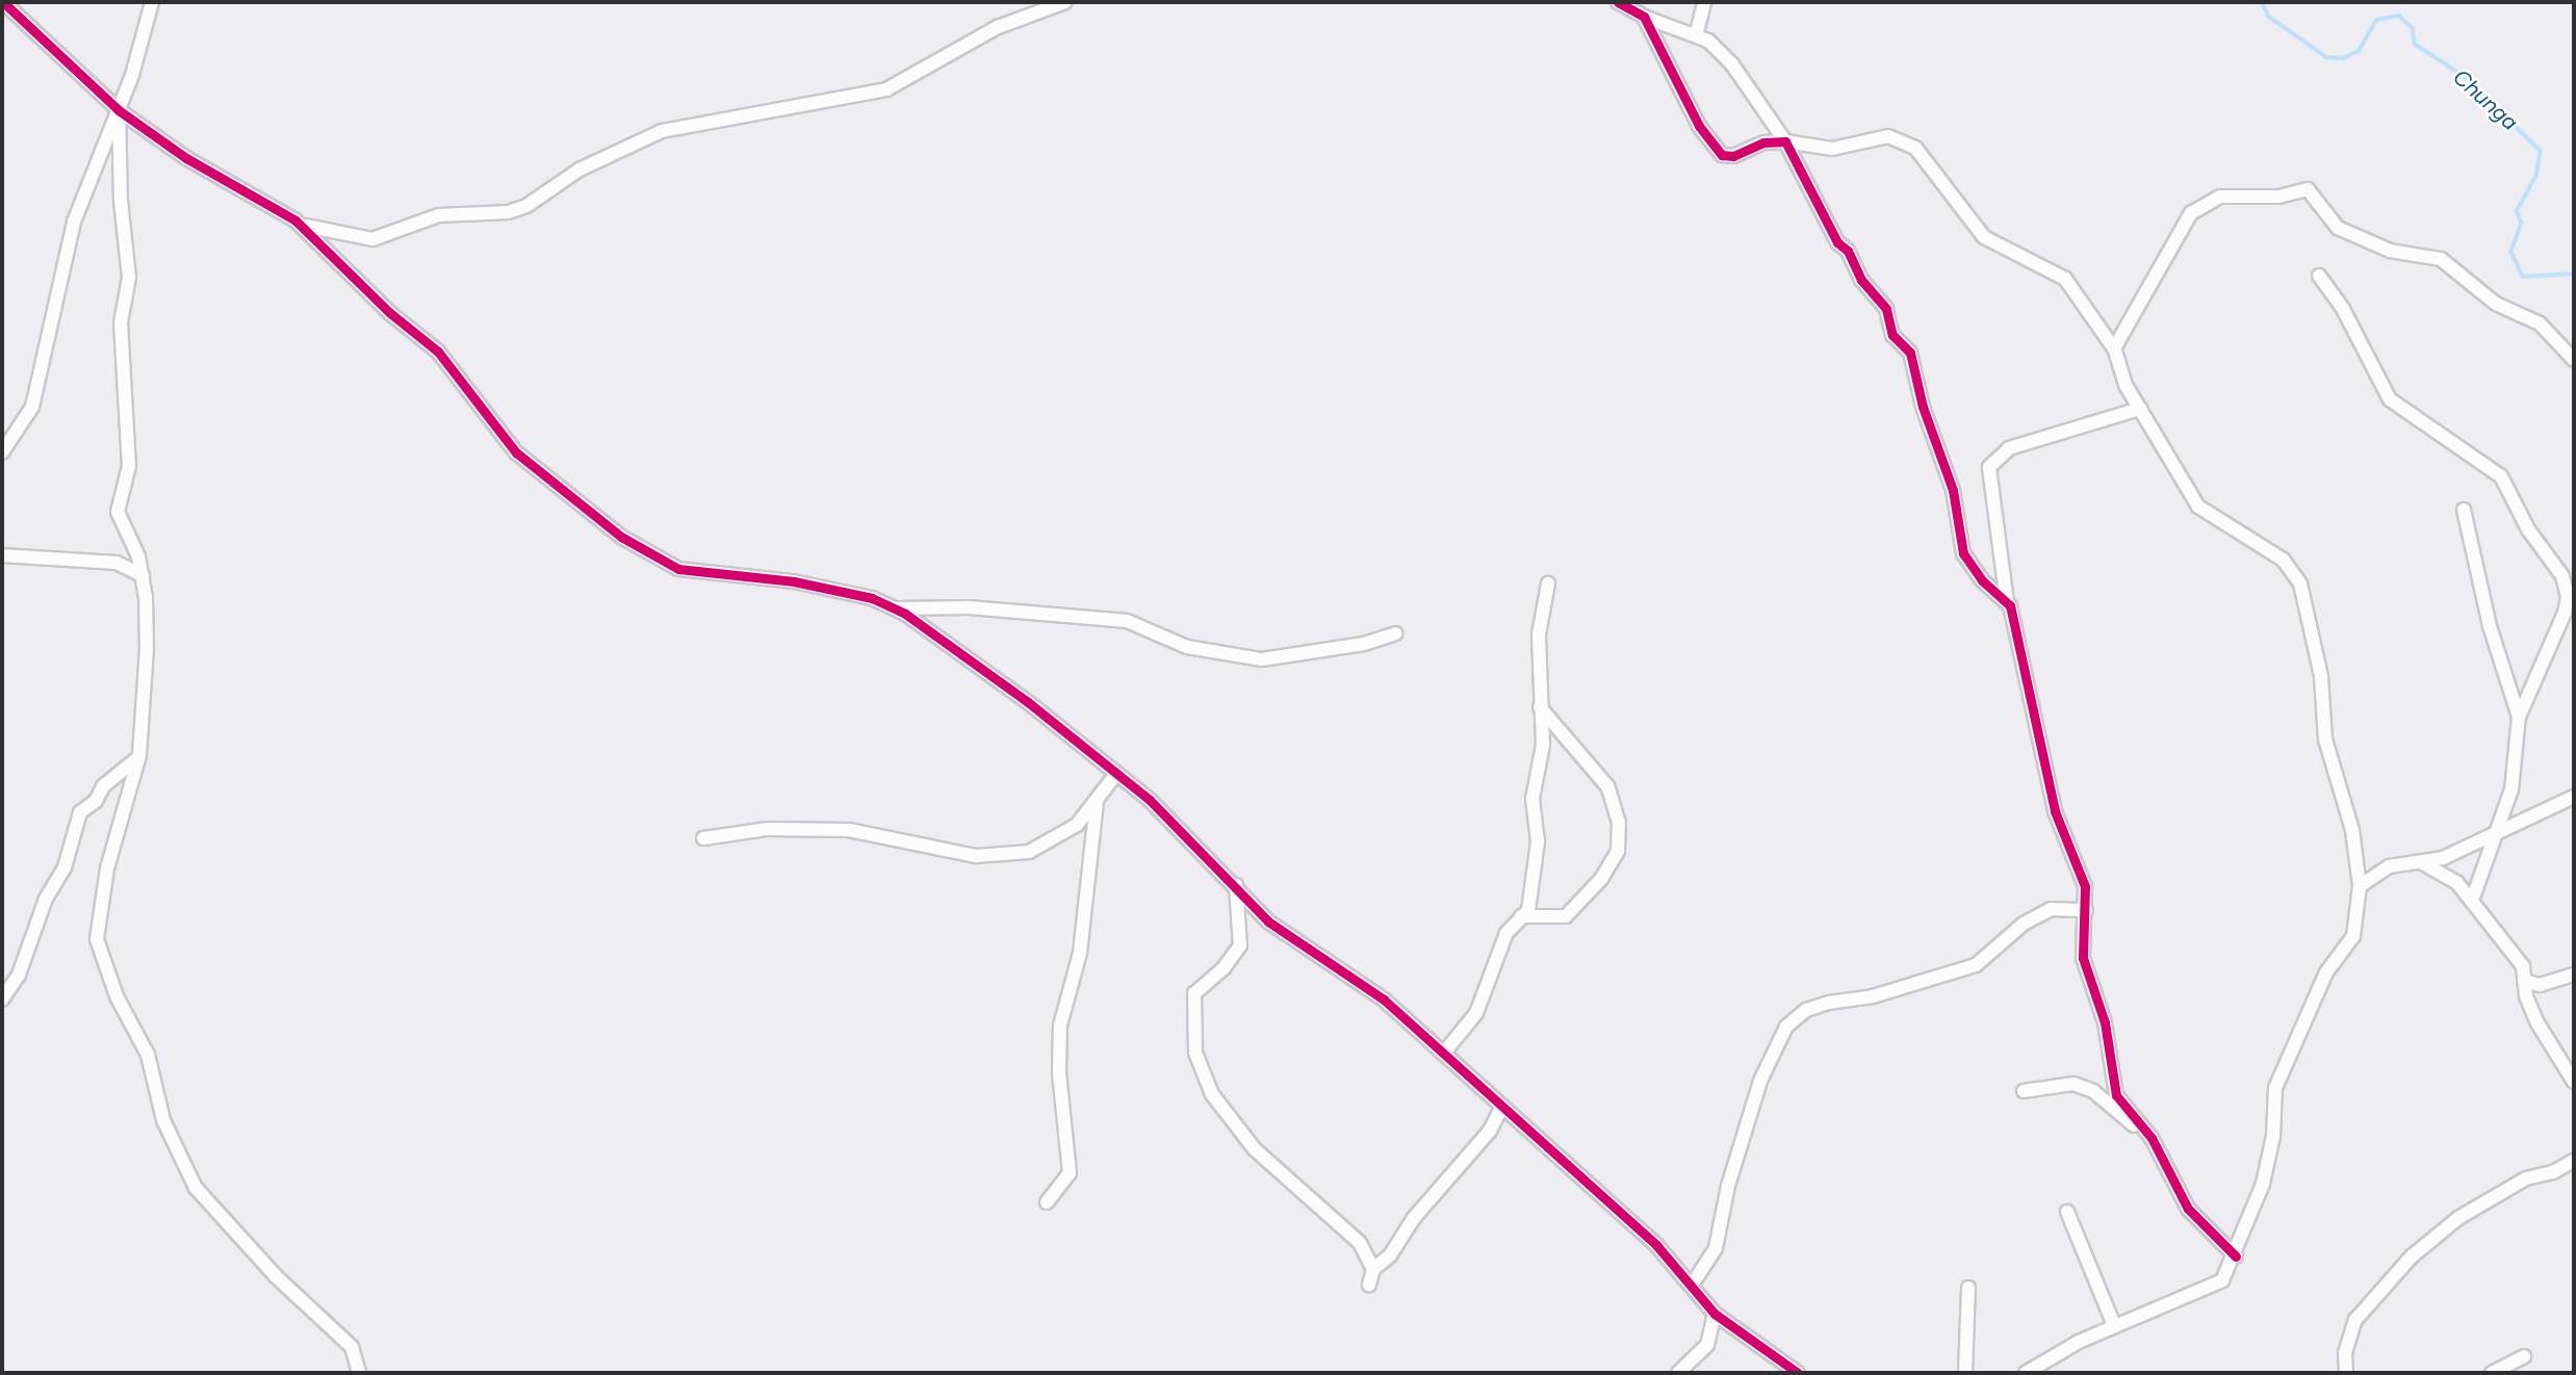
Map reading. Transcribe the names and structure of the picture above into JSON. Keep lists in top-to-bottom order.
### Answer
{
  "water": ["Chunga"]
}
